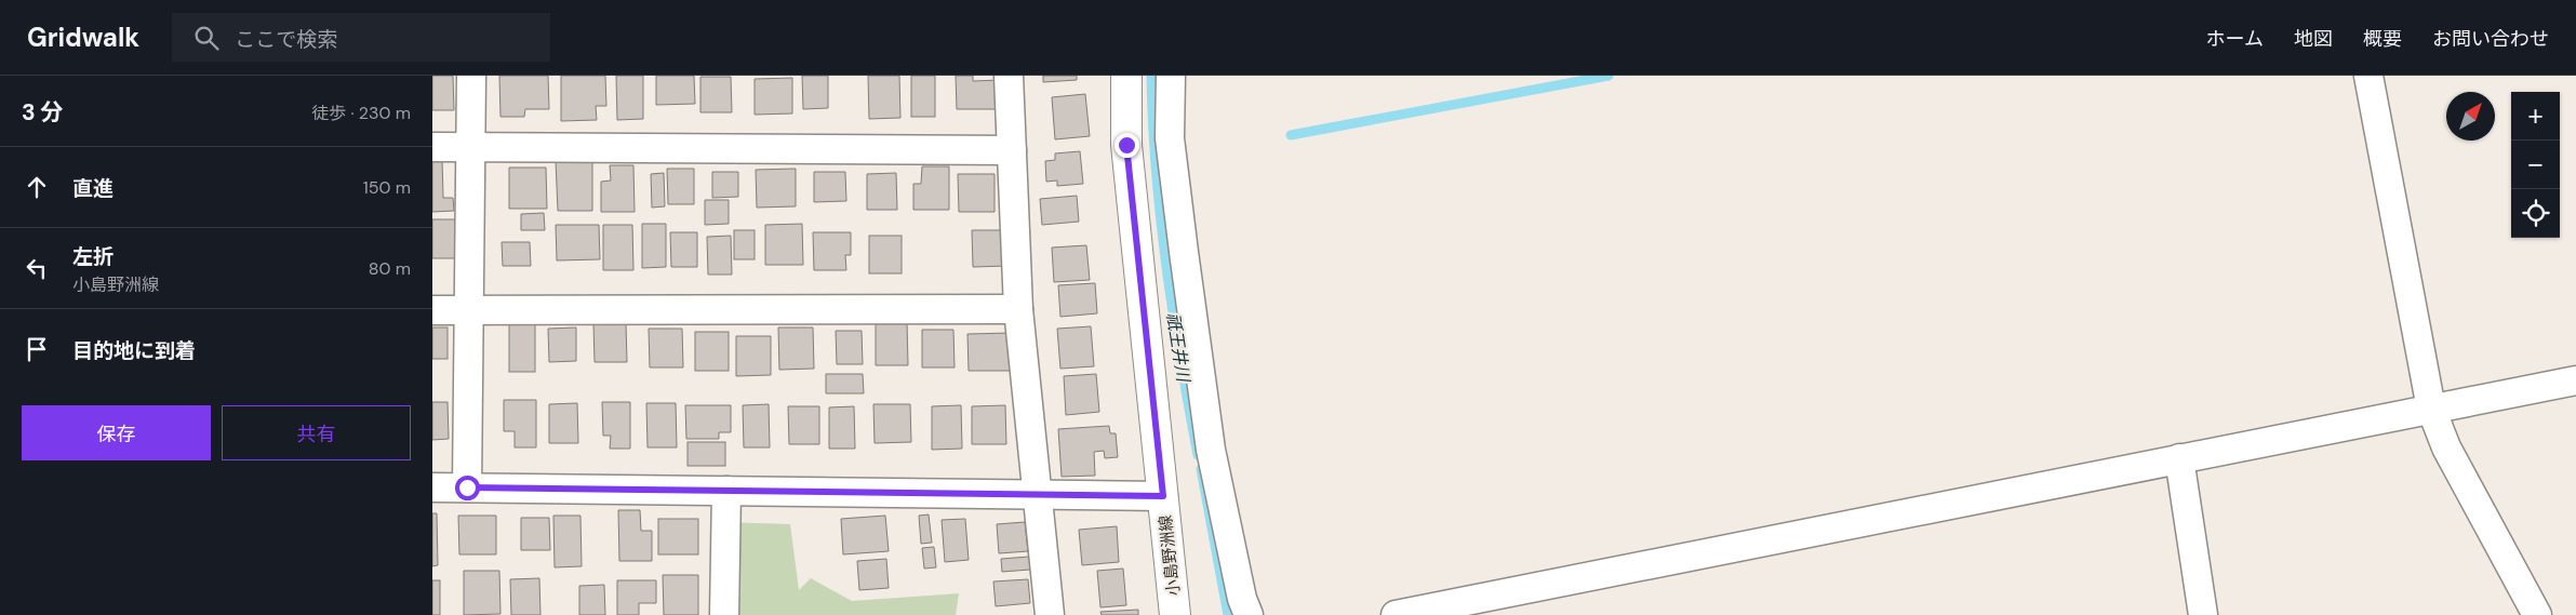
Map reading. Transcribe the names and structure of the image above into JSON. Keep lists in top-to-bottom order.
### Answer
{
  "streets": {
    "main road": ["小島野洲線"]
  },
  "water": ["祇王井川"],
  "north": "top right",
  "page": {
    "header": "Gridwalk",
    "search": "ここで検索",
    "nav": [
      "ホーム",
      "地図",
      "概要",
      "お問い合わせ"
    ],
    "heading": ["3 分", "徒歩 · 230 m"],
    "map_buttons": ["+", "−"],
    "list": [
      ["直進", "150 m"],
      ["左折", "小島野洲線", "80 m"],
      "目的地に到着"
    ],
    "buttons": ["保存", "共有"]
  }
}
